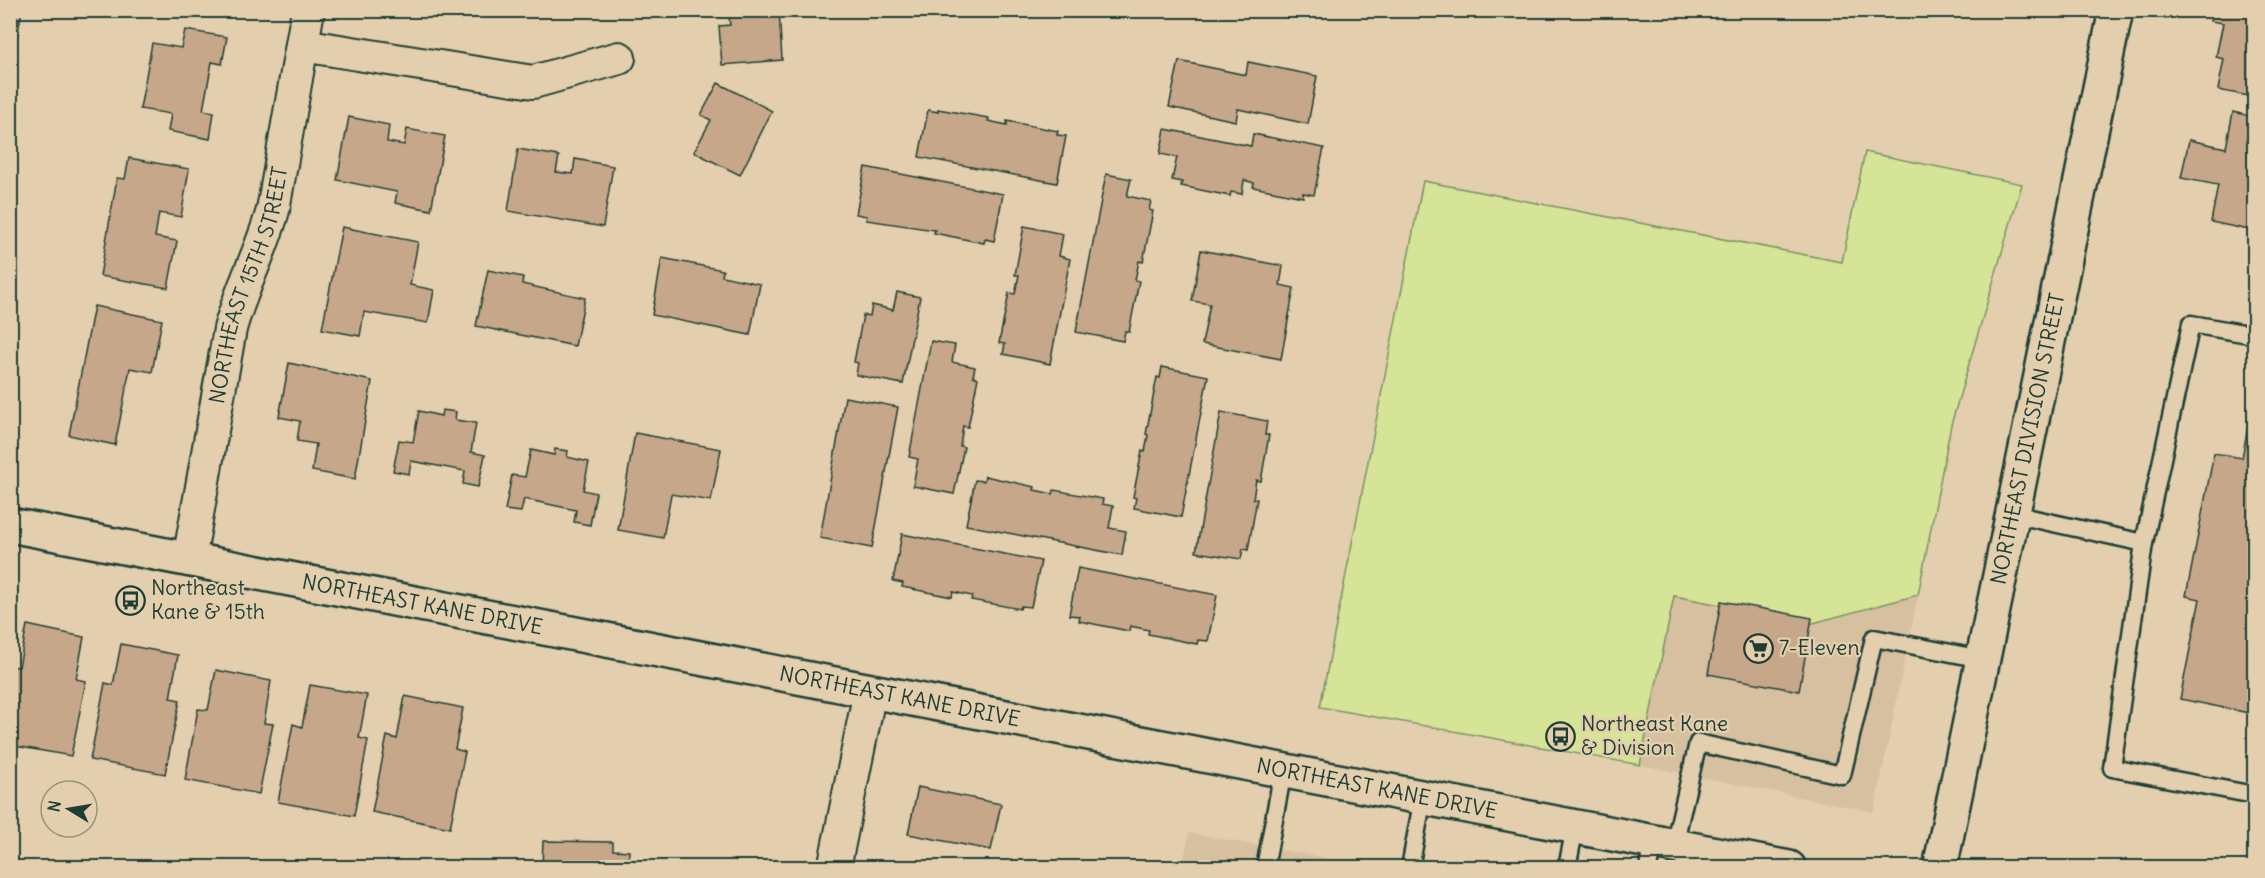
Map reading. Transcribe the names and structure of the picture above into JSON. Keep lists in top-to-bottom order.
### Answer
{
  "streets": {
    "main road": ["NORTHEAST DIVISION STREET", "NORTHEAST KANE DRIVE"],
    "street": ["NORTHEAST 15TH STREET"]
  },
  "crossings": [
    ["NORTHEAST 15TH STREET", "NORTHEAST KANE DRIVE"]
  ],
  "places": {
    "bus stop": ["Northeast Kane & 15th", "Northeast Kane & Division"],
    "supermarket": ["7-Eleven"]
  },
  "north": "left"
}
